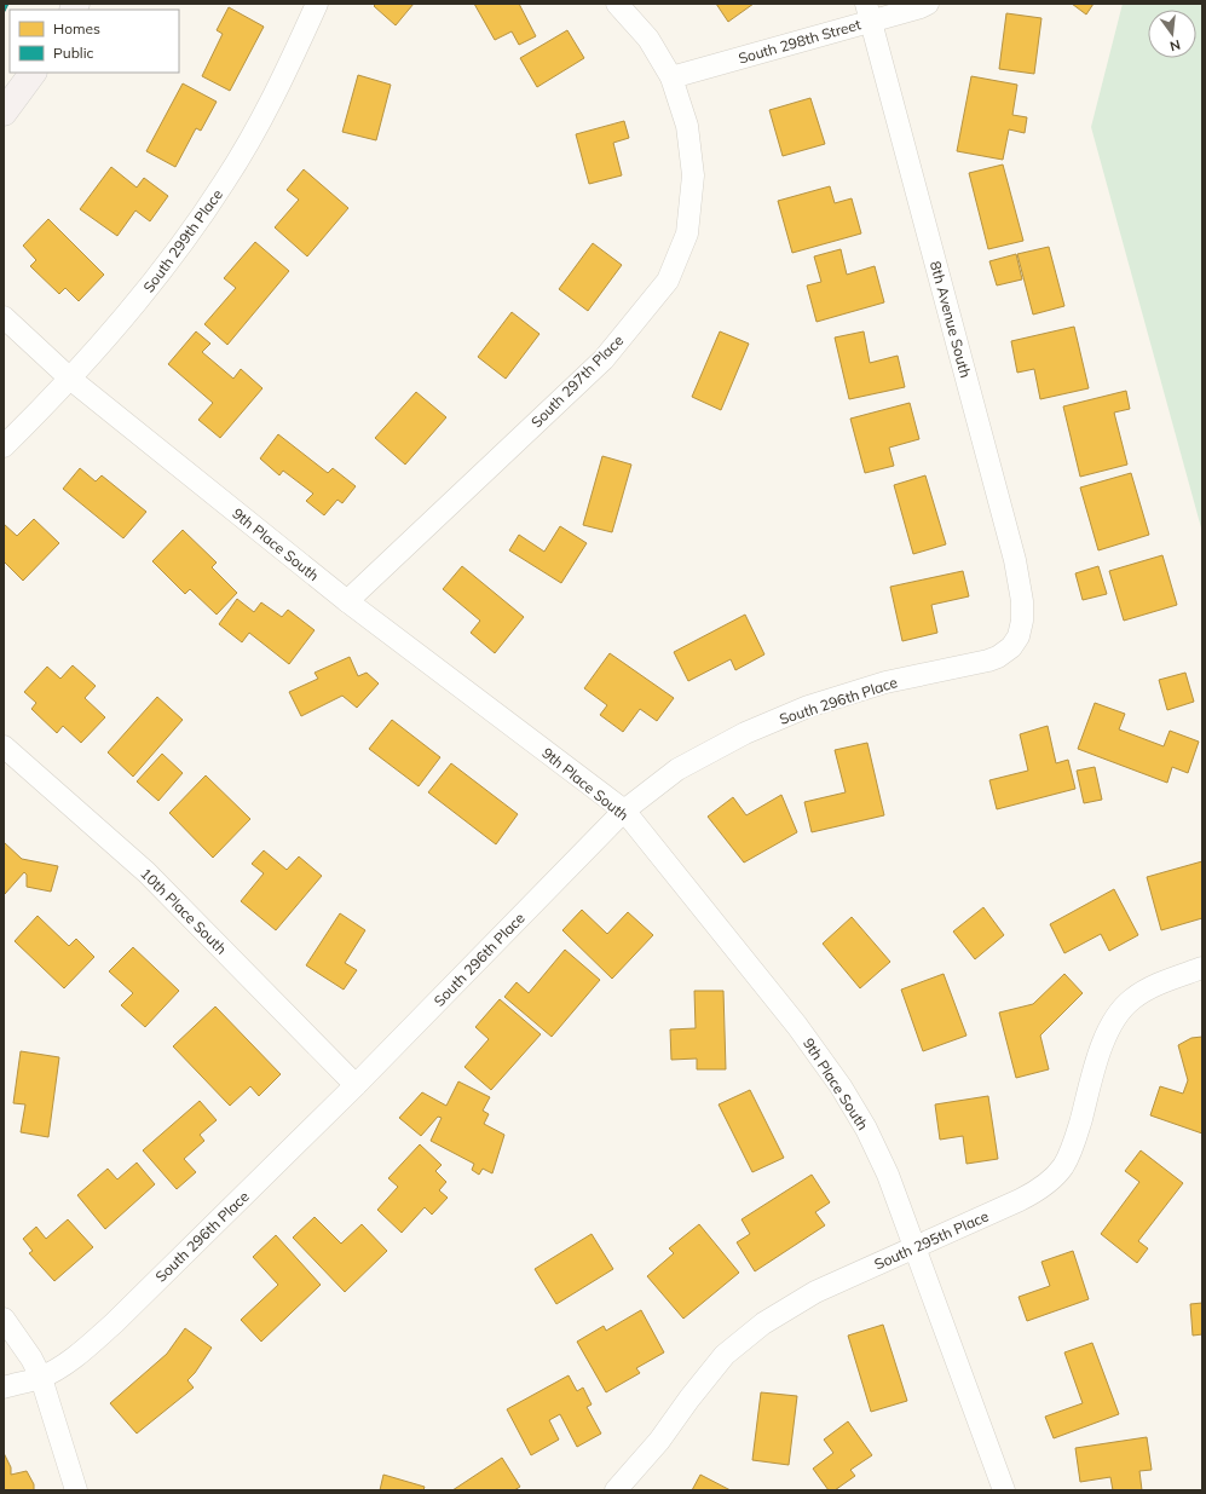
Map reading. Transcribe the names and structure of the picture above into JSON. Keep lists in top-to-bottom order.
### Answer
{
  "streets": {
    "street": [
      "South 298th Street",
      "South 299th Place",
      "8th Avenue South",
      "South 297th Place",
      "9th Place South",
      "South 296th Place",
      "10th Place South",
      "South 295th Place"
    ]
  },
  "crossings": [
    ["South 298th Street", "8th Avenue South"],
    ["South 298th Street", "South 297th Place"],
    ["South 299th Place", "9th Place South"],
    ["8th Avenue South", "South 296th Place"],
    ["South 297th Place", "9th Place South"],
    ["9th Place South", "South 296th Place"],
    ["9th Place South", "South 295th Place"],
    ["South 296th Place", "10th Place South"]
  ],
  "legend": ["Homes", "Public"],
  "north": "bottom"
}
